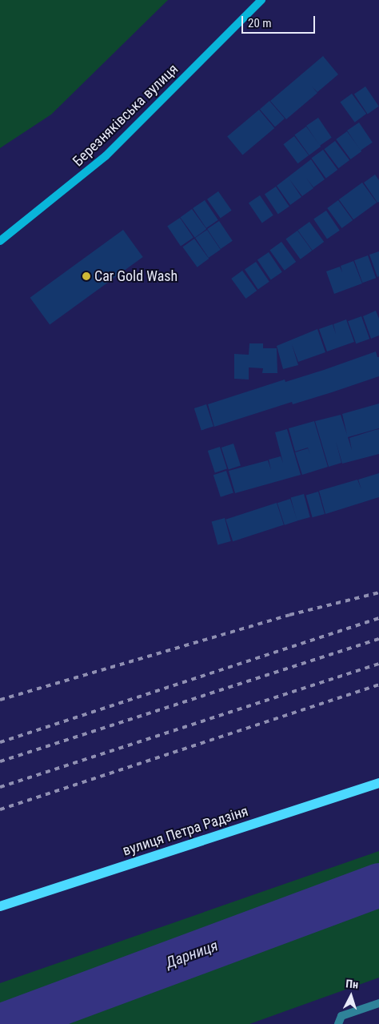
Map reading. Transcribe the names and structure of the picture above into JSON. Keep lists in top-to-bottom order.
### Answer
{
  "streets": {
    "main road": ["вулиця Петра Радзіня"],
    "street": ["Березняківська вулиця"]
  },
  "water": ["Дарниця"],
  "places": ["Car Gold Wash"],
  "scale_bar": "20 m",
  "north": "top"
}
